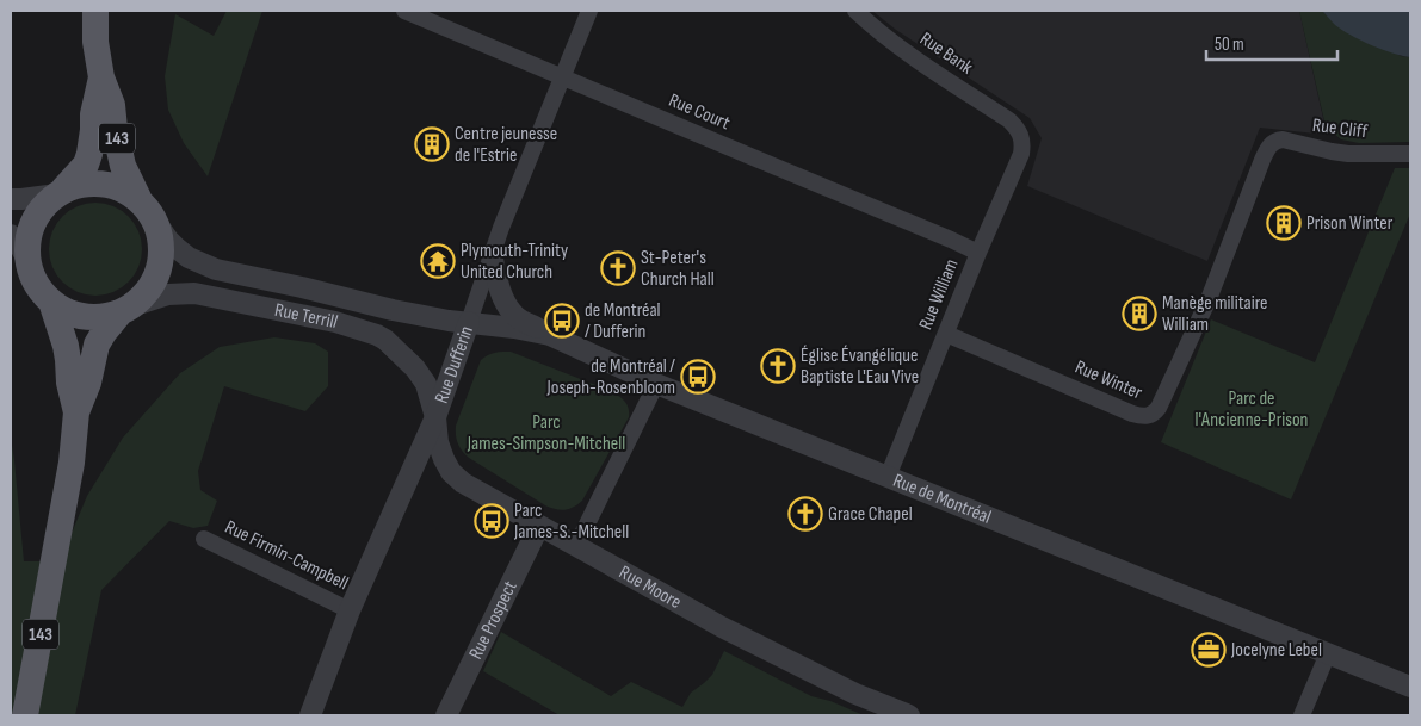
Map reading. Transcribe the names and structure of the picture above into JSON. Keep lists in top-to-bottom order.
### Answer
{
  "streets": {
    "main road": ["143"],
    "street": [
      "Rue Bank",
      "Rue Court",
      "Rue Cliff",
      "Rue William",
      "Rue Terrill",
      "Rue Dufferin",
      "Rue Winter",
      "Rue de Montréal",
      "Rue Firmin-Campbell",
      "Rue Moore",
      "Rue Prospect"
    ]
  },
  "crossings": [
    ["Rue Bank", "Rue William"],
    ["Rue Court", "Rue William"],
    ["Rue Court", "Rue Dufferin"],
    ["Rue Cliff", "Rue Winter"],
    ["143", "Rue Terrill"],
    ["Rue William", "Rue Winter"],
    ["Rue William", "Rue de Montréal"],
    ["Rue Terrill", "Rue Dufferin"],
    ["Rue Terrill", "Rue de Montréal"],
    ["Rue Terrill", "Rue Moore"],
    ["Rue Dufferin", "Rue de Montréal"],
    ["Rue Dufferin", "Rue Firmin-Campbell"],
    ["Rue Dufferin", "Rue Moore"],
    ["Rue Moore", "Rue Prospect"]
  ],
  "parks": ["Parc de l'Ancienne-Prison", "Parc James-Simpson-Mitchell"],
  "places": {
    "building": ["Centre jeunesse de l'Estrie", "Prison Winter", "Manège militaire William"],
    "temple": ["Plymouth-Trinity United Church"],
    "church": ["St-Peter's Church Hall", "Église Évangélique Baptiste L'Eau Vive", "Grace Chapel"],
    "bus stop": ["de Montréal / Dufferin", "de Montréal / Joseph-Rosenbloom", "Parc James-S.-Mitchell"],
    "office": ["Jocelyne Lebel"]
  },
  "scale_bar": "50 m"
}
